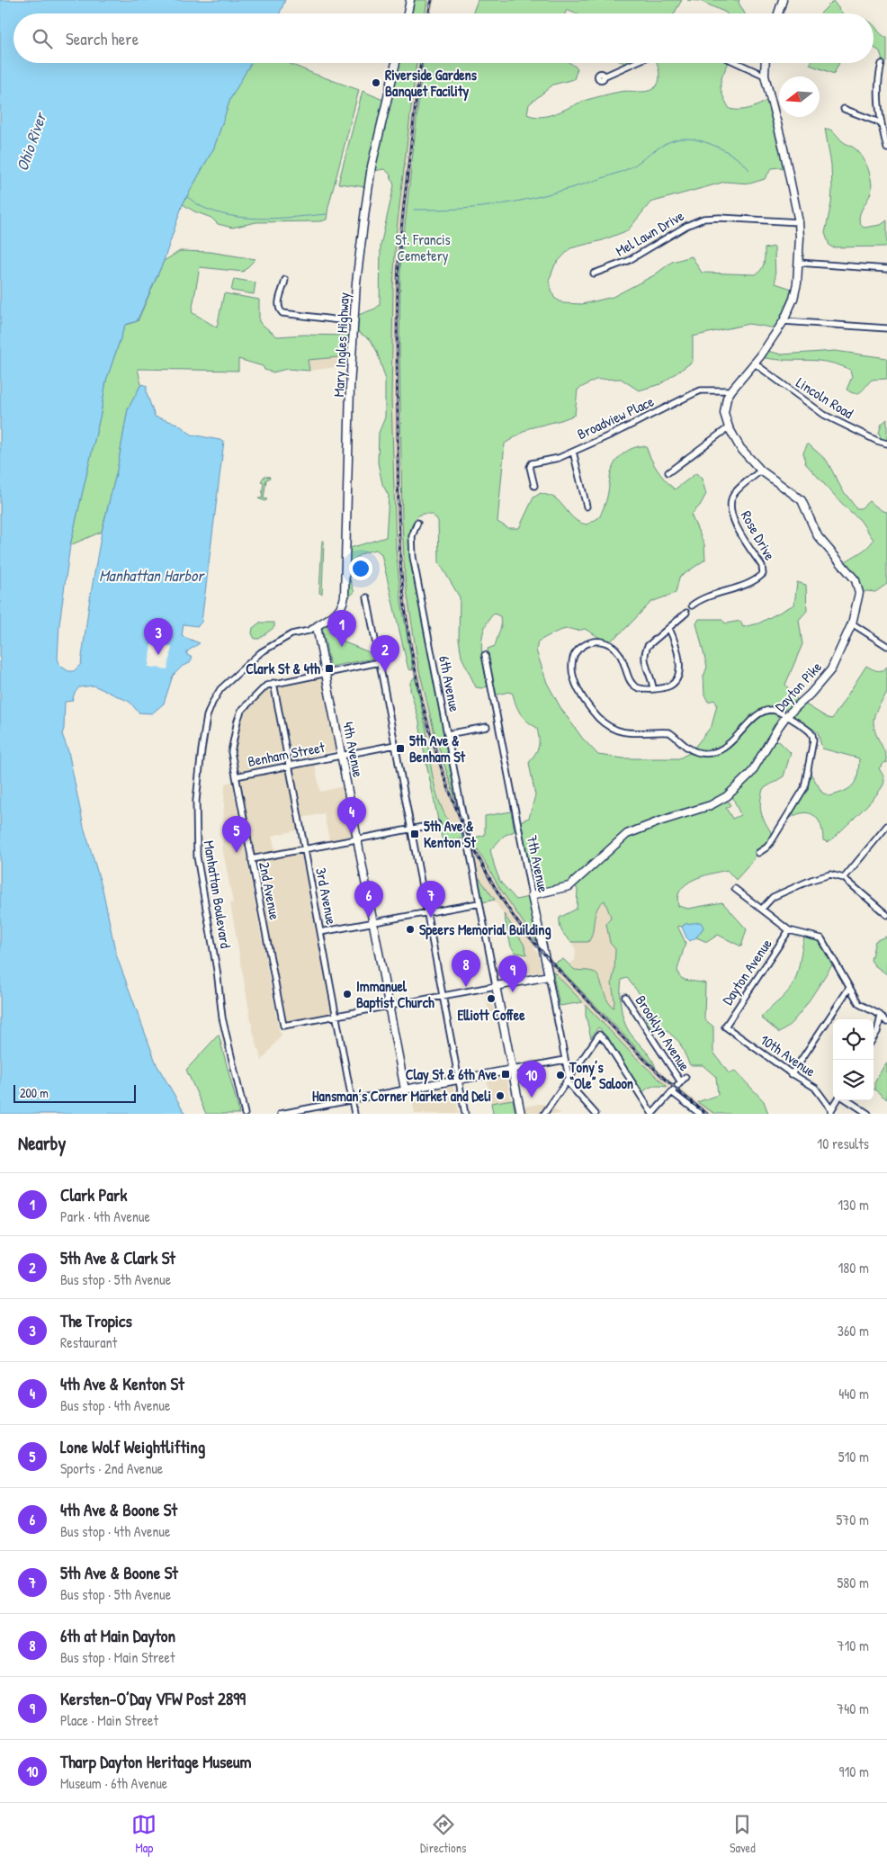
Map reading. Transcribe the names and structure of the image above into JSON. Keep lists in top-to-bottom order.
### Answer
{
  "streets": {
    "street": [
      "Mel Lawn Drive",
      "Mary Ingles Highway",
      "Lincoln Road",
      "Broadview Place",
      "Rose Drive",
      "6th Avenue",
      "Dayton Pike",
      "4th Avenue",
      "Benham Street",
      "7th Avenue",
      "2nd Avenue",
      "Manhattan Boulevard",
      "3rd Avenue",
      "Dayton Avenue",
      "Brooklyn Avenue",
      "10th Avenue"
    ]
  },
  "crossings": [
    ["Mel Lawn Drive", "Dayton Pike"],
    ["Mary Ingles Highway", "4th Avenue"],
    ["Mary Ingles Highway", "Manhattan Boulevard"],
    ["Lincoln Road", "Dayton Pike"],
    ["Broadview Place", "Dayton Pike"],
    ["Rose Drive", "Dayton Pike"],
    ["Dayton Pike", "7th Avenue"],
    ["4th Avenue", "Benham Street"],
    ["4th Avenue", "Manhattan Boulevard"],
    ["Benham Street", "2nd Avenue"],
    ["Benham Street", "3rd Avenue"],
    ["2nd Avenue", "3rd Avenue"],
    ["Dayton Avenue", "10th Avenue"]
  ],
  "water": ["Ohio River", "Manhattan Harbor"],
  "parks": ["St. Francis Cemetery"],
  "places": {
    "other": [
      "Riverside Gardens Banquet Facility",
      "Speers Memorial Building",
      "Immanuel Baptist Church",
      "Elliott Coffee",
      "Tony’s “Ole” Saloon",
      "Hansman’s Corner Market and Deli"
    ],
    "transit": [
      "Clark St & 4th",
      "5th Ave & Benham St",
      "5th Ave & Kenton St",
      "Clay St & 6th Ave"
    ]
  },
  "scale_bar": "200 m",
  "north": "left",
  "page": {
    "search": "Search here",
    "pins": [
      "1",
      "3",
      "2",
      "4",
      "5",
      "6",
      "7",
      "8",
      "9",
      "10"
    ],
    "scale": "200 m",
    "heading": ["Nearby", "10 results"],
    "list": [
      {
        "mark": "1",
        "name": "Clark Park",
        "note": "Park · 4th Avenue",
        "value": "130 m"
      },
      {
        "mark": "2",
        "name": "5th Ave & Clark St",
        "note": "Bus stop · 5th Avenue",
        "value": "180 m"
      },
      {
        "mark": "3",
        "name": "The Tropics",
        "note": "Restaurant",
        "value": "360 m"
      },
      {
        "mark": "4",
        "name": "4th Ave & Kenton St",
        "note": "Bus stop · 4th Avenue",
        "value": "440 m"
      },
      {
        "mark": "5",
        "name": "Lone Wolf Weightlifting",
        "note": "Sports · 2nd Avenue",
        "value": "510 m"
      },
      {
        "mark": "6",
        "name": "4th Ave & Boone St",
        "note": "Bus stop · 4th Avenue",
        "value": "570 m"
      },
      {
        "mark": "7",
        "name": "5th Ave & Boone St",
        "note": "Bus stop · 5th Avenue",
        "value": "580 m"
      },
      {
        "mark": "8",
        "name": "6th at Main Dayton",
        "note": "Bus stop · Main Street",
        "value": "710 m"
      },
      {
        "mark": "9",
        "name": "Kersten-O’Day VFW Post 2899",
        "note": "Place · Main Street",
        "value": "740 m"
      },
      {
        "mark": "10",
        "name": "Tharp Dayton Heritage Museum",
        "note": "Museum · 6th Avenue",
        "value": "910 m"
      }
    ],
    "nav": ["Map", "Directions", "Saved"]
  }
}
